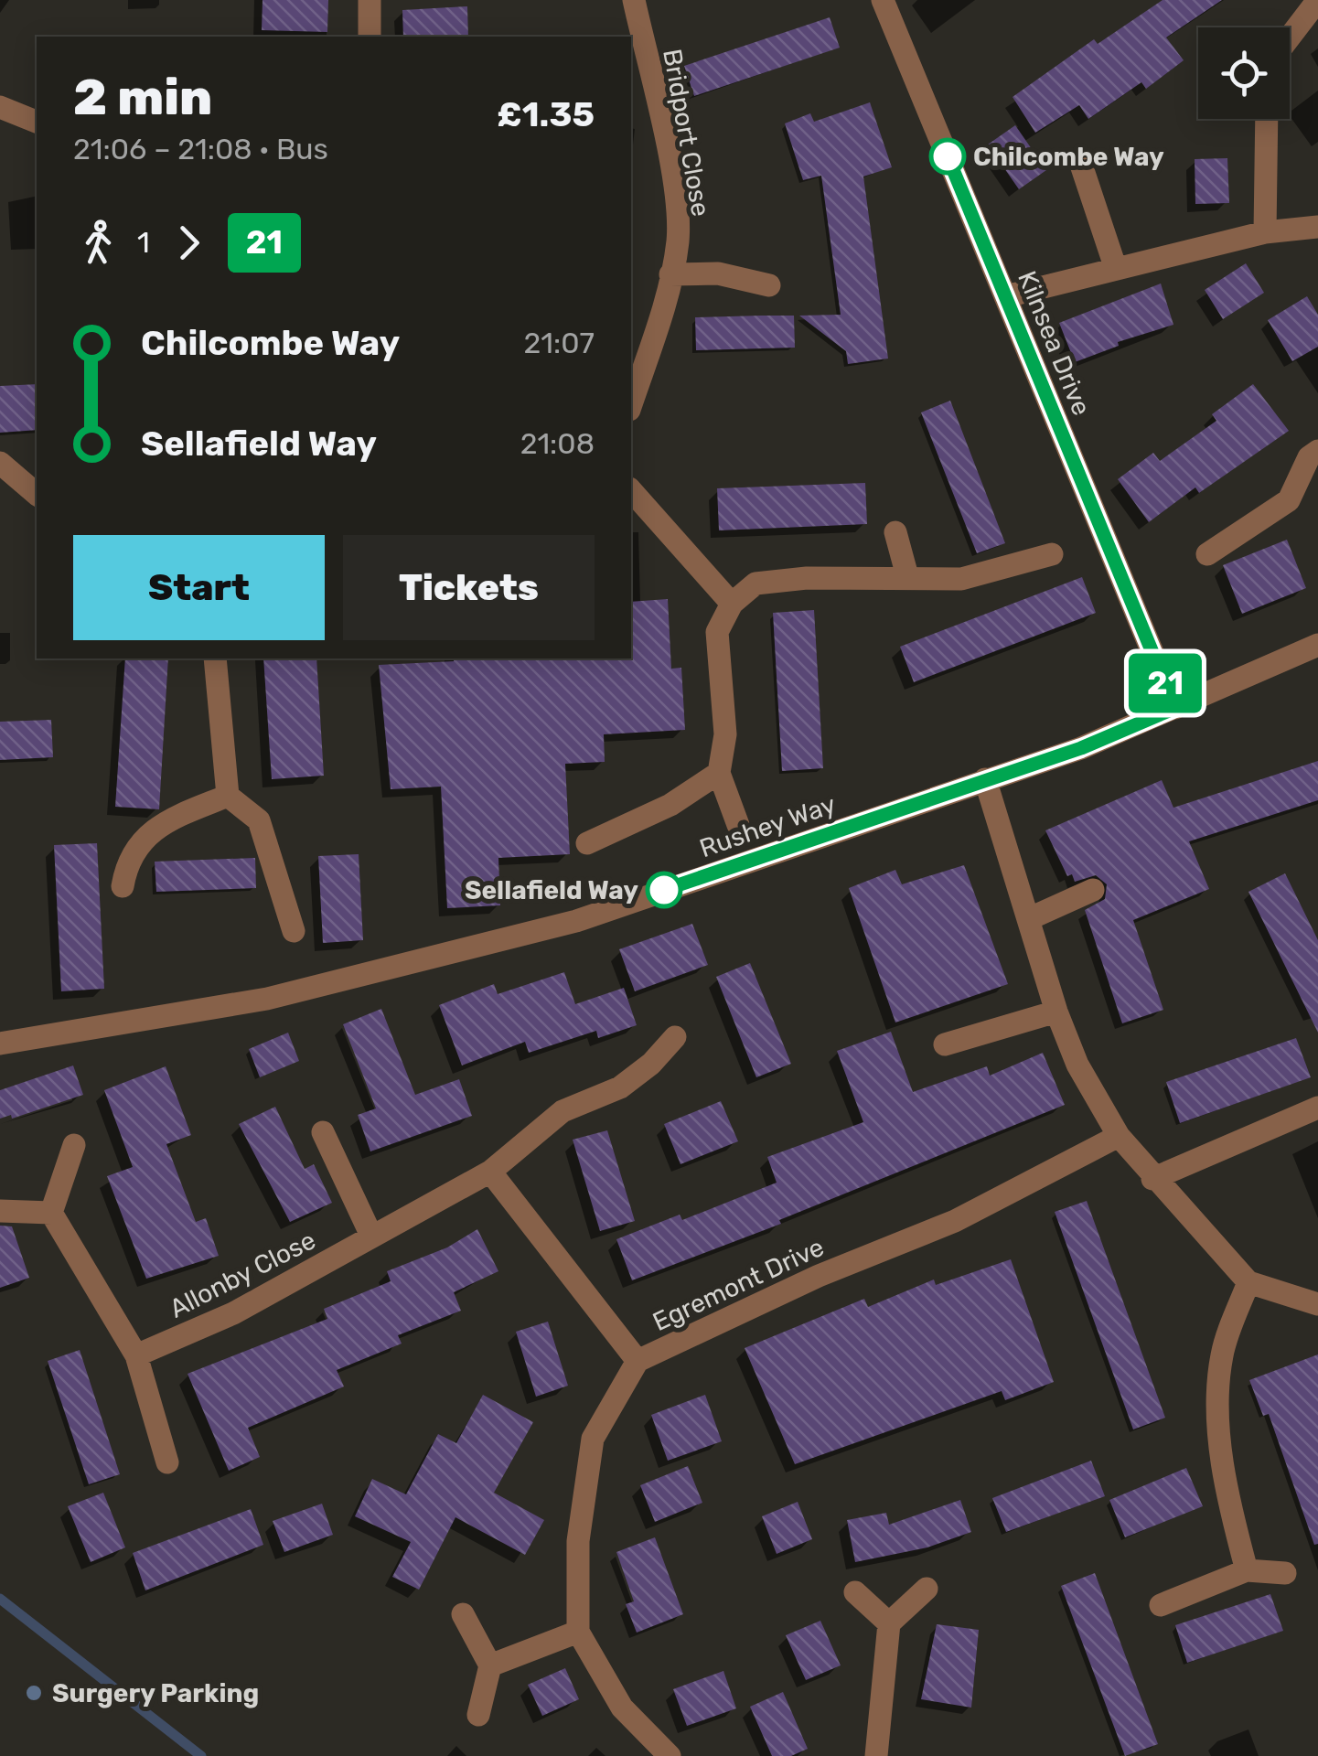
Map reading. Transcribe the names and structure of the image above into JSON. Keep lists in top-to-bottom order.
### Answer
{
  "streets": {
    "street": [
      "Bridport Close",
      "Kilnsea Drive",
      "Rushey Way",
      "Allonby Close",
      "Egremont Drive"
    ]
  },
  "crossings": [
    ["Kilnsea Drive", "Rushey Way"]
  ],
  "places": ["Chilcombe Way", "Sellafield Way", "Surgery Parking"],
  "lines": ["bus line 21"],
  "page": {
    "on_map": "21",
    "heading": ["2 min", "21:06 – 21:08 · Bus", "£1.35"],
    "legs": ["1", "21"],
    "list": [
      {
        "name": "Chilcombe Way",
        "value": "21:07"
      },
      {
        "name": "Sellafield Way",
        "value": "21:08"
      }
    ],
    "buttons": ["Start", "Tickets"]
  }
}
